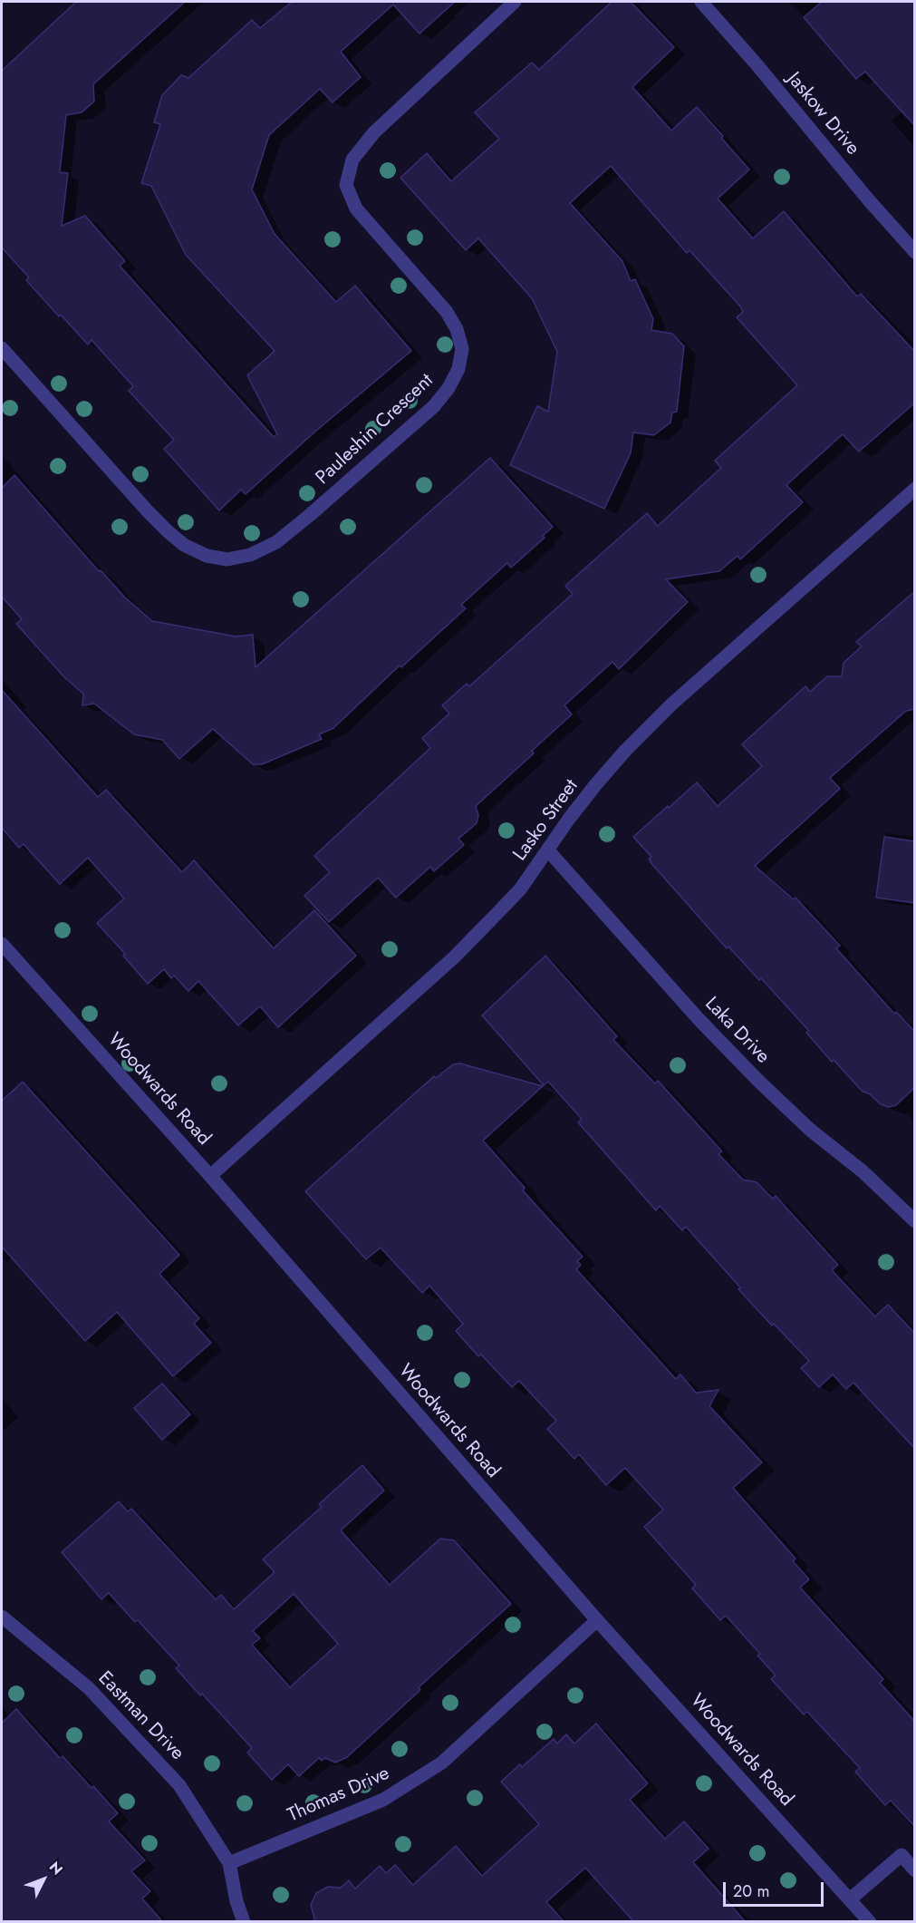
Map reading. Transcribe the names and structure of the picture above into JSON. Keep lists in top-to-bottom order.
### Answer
{
  "streets": {
    "street": [
      "Jaskow Drive",
      "Pauleshin Crescent",
      "Lasko Street",
      "Laka Drive",
      "Woodwards Road",
      "Eastman Drive",
      "Thomas Drive"
    ]
  },
  "crossings": [
    ["Lasko Street", "Laka Drive"],
    ["Lasko Street", "Woodwards Road"],
    ["Woodwards Road", "Thomas Drive"],
    ["Eastman Drive", "Thomas Drive"]
  ],
  "scale_bar": "20 m",
  "north": "top right"
}
